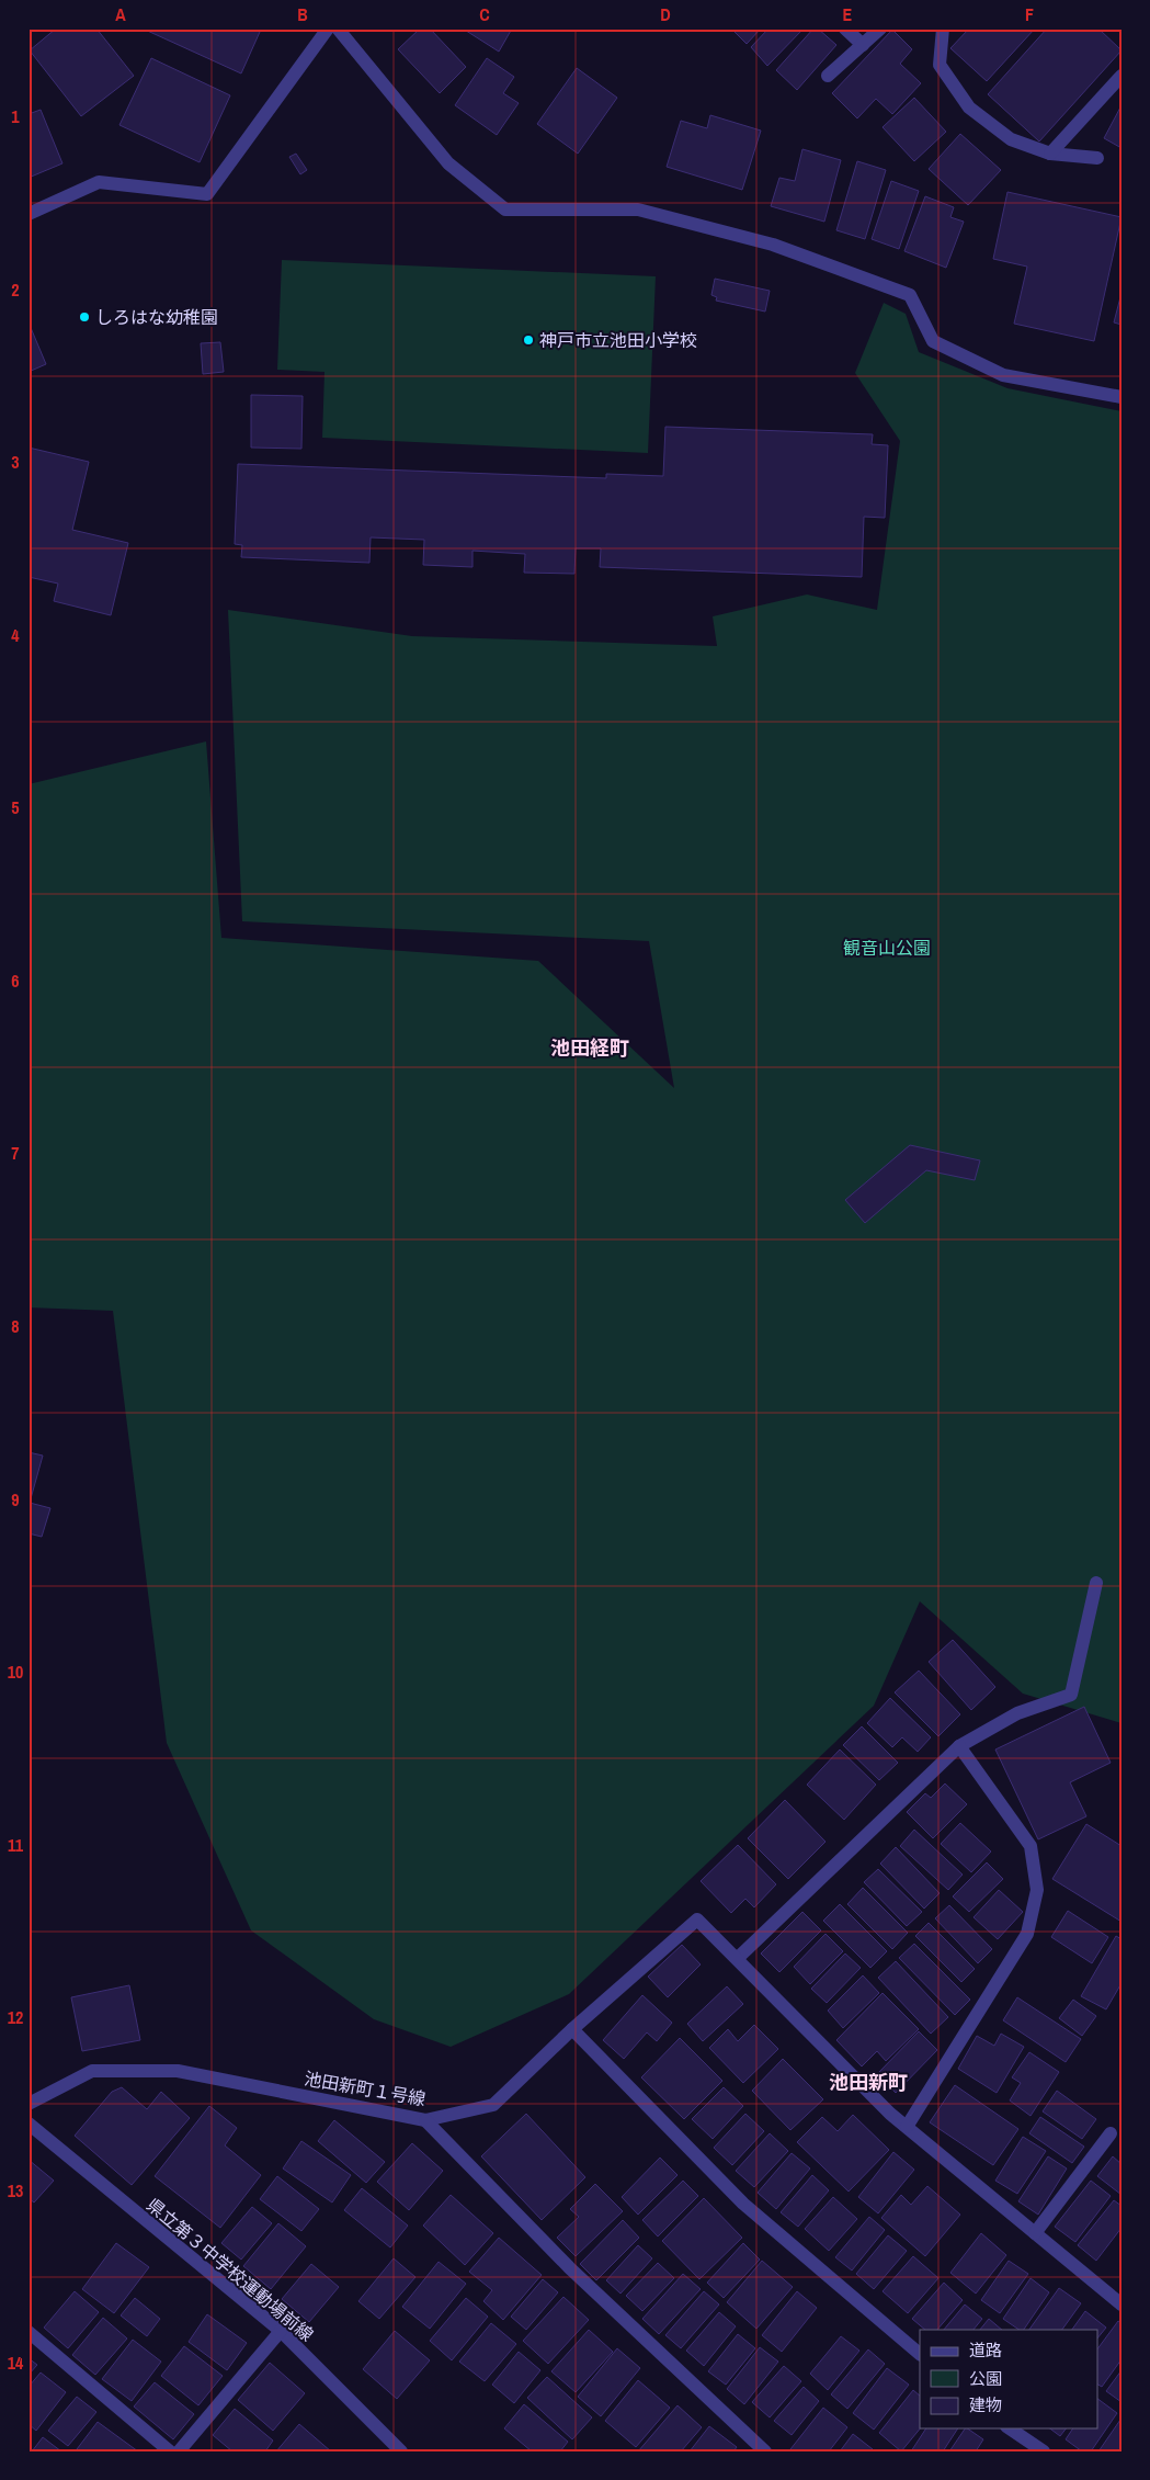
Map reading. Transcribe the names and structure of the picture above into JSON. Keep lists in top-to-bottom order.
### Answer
{
  "streets": {
    "street": ["池田新町１号線", "県立第３中学校運動場前線"]
  },
  "districts": ["池田経町", "池田新町"],
  "parks": ["観音山公園"],
  "places": ["しろはな幼稚園", "神戸市立池田小学校"],
  "legend": ["道路", "公園", "建物"],
  "grid": {
    "columns": [
      "A",
      "B",
      "C",
      "D",
      "E",
      "F"
    ],
    "rows": [
      "1",
      "2",
      "3",
      "4",
      "5",
      "6",
      "7",
      "8",
      "9",
      "10",
      "11",
      "12",
      "13",
      "14"
    ]
  }
}
